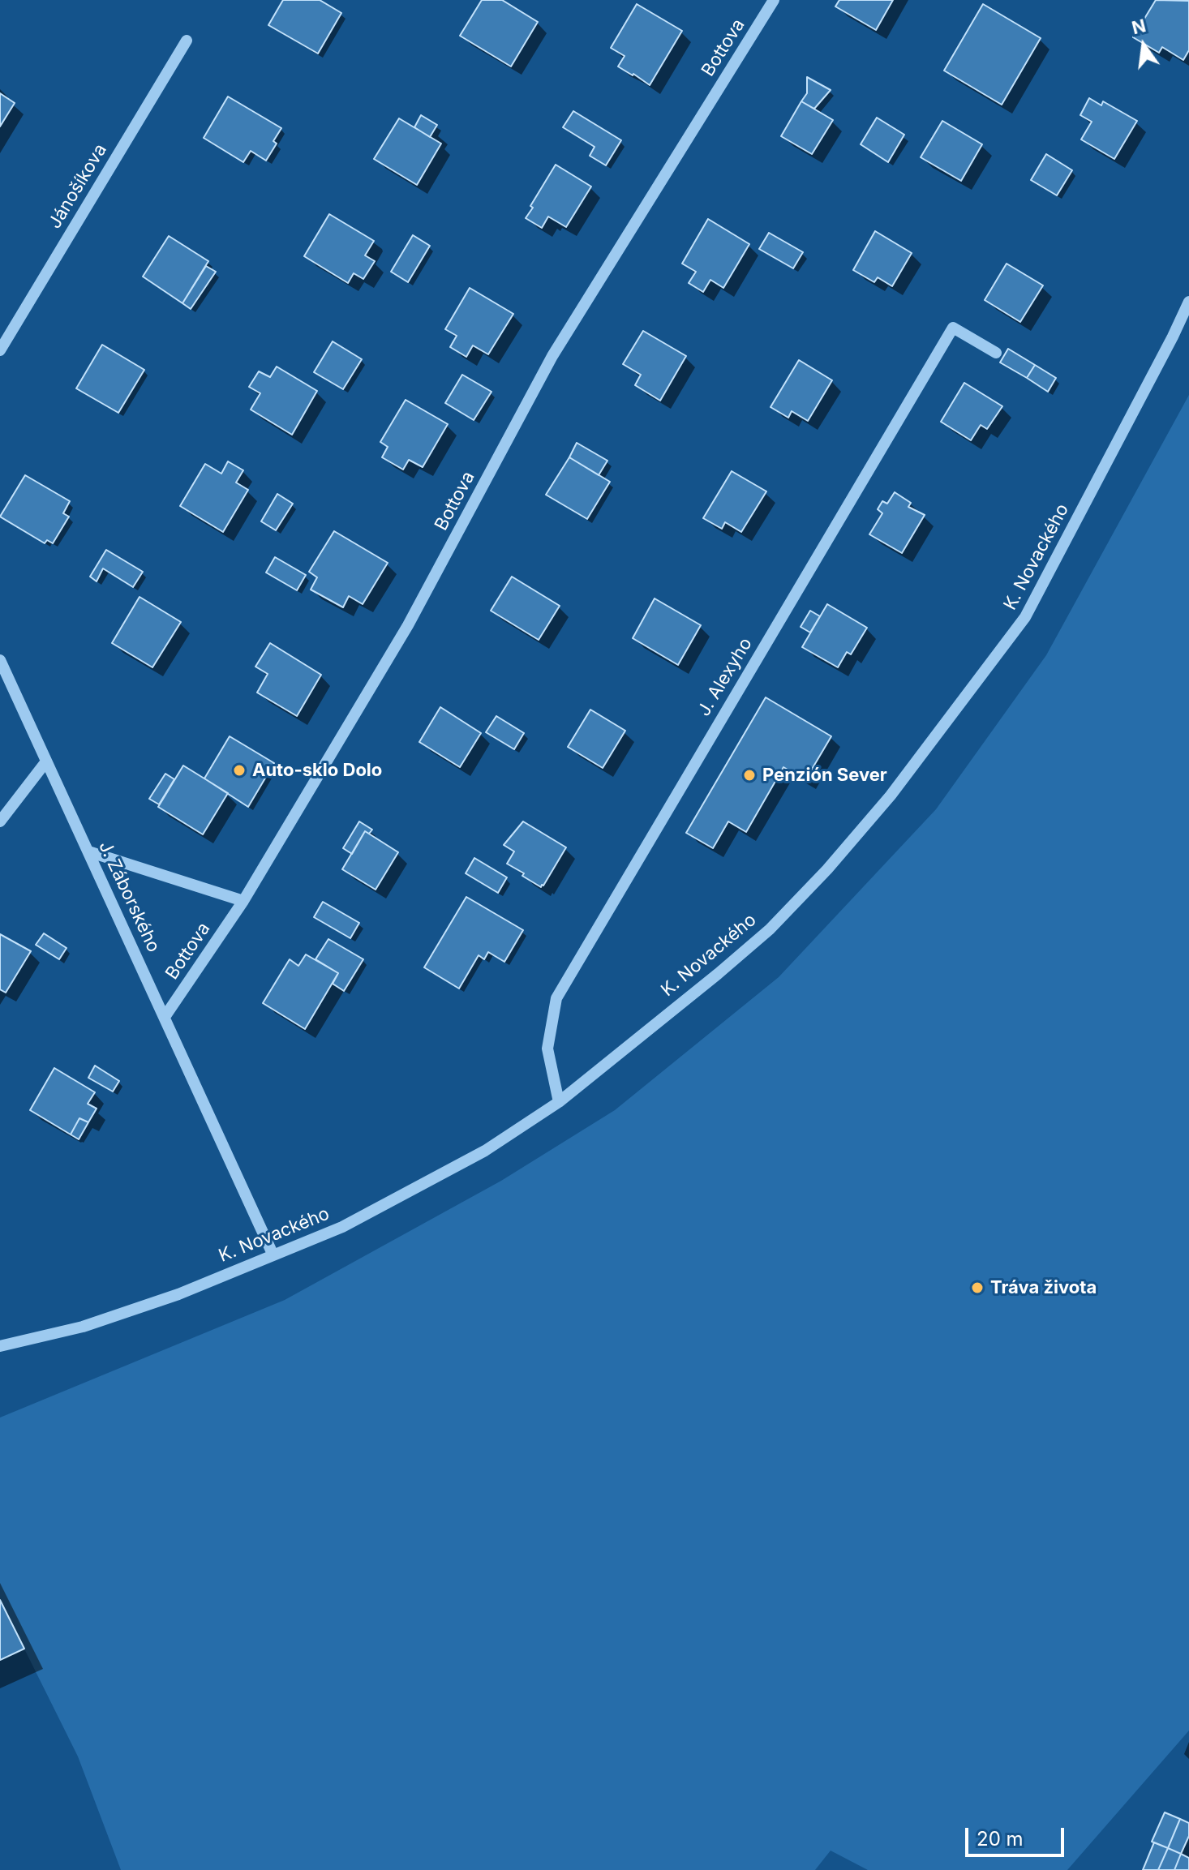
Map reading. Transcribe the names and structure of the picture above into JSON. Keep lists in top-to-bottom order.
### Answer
{
  "streets": {
    "street": [
      "Bottova",
      "Jánošíkova",
      "K. Novackého",
      "J. Alexyho",
      "J. Záborského"
    ]
  },
  "crossings": [
    ["Bottova", "J. Záborského"],
    ["K. Novackého", "J. Alexyho"],
    ["K. Novackého", "J. Záborského"]
  ],
  "places": ["Auto-sklo Dolo", "Penzión Sever", "Tráva života"],
  "scale_bar": "20 m",
  "north": "top"
}
